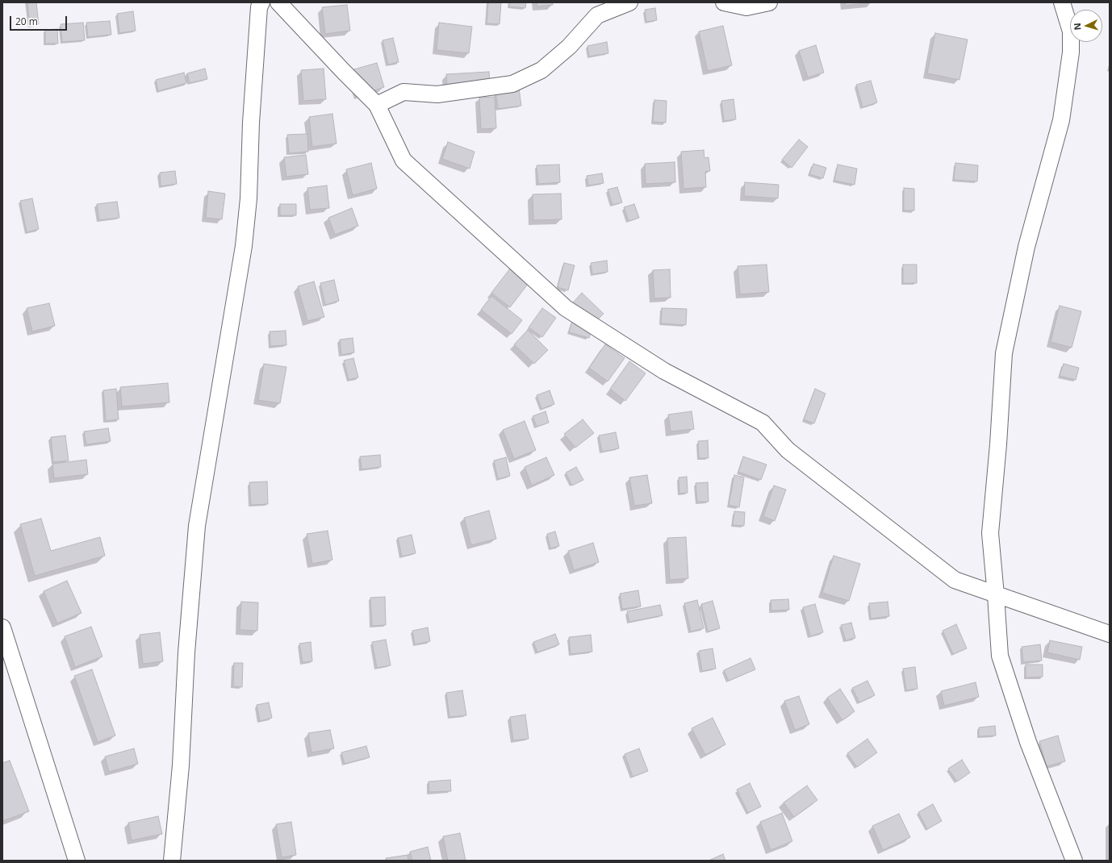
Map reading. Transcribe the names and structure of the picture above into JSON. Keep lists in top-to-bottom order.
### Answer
{
  "scale_bar": "20 m",
  "north": "left"
}
